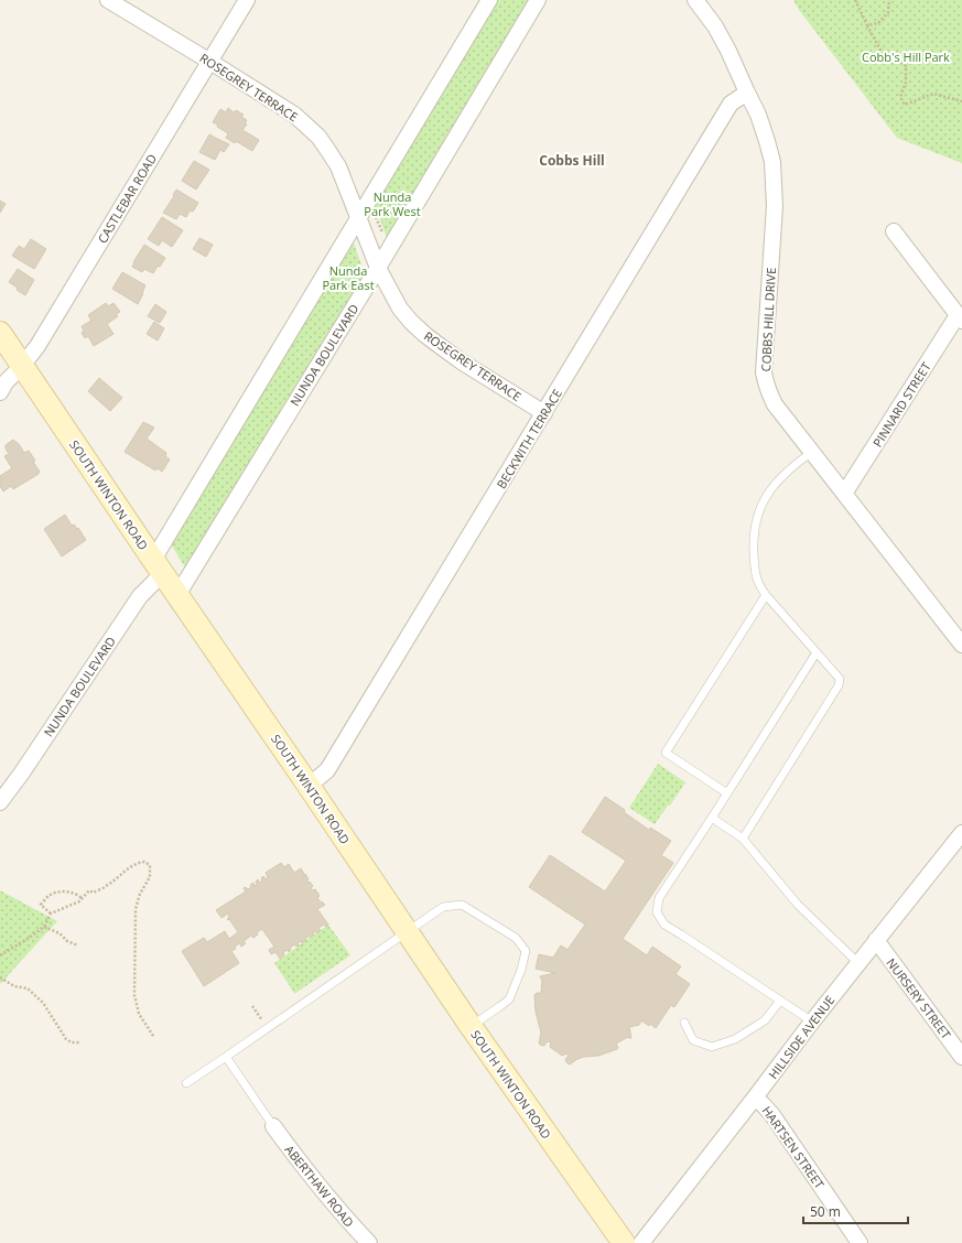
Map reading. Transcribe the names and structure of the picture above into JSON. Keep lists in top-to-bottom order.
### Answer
{
  "streets": {
    "main road": ["SOUTH WINTON ROAD"],
    "street": [
      "ROSEGREY TERRACE",
      "CASTLEBAR ROAD",
      "COBBS HILL DRIVE",
      "NUNDA BOULEVARD",
      "PINNARD STREET",
      "BECKWITH TERRACE",
      "NURSERY STREET",
      "HILLSIDE AVENUE",
      "HARTSEN STREET",
      "ABERTHAW ROAD"
    ]
  },
  "crossings": [
    ["ROSEGREY TERRACE", "CASTLEBAR ROAD"],
    ["ROSEGREY TERRACE", "NUNDA BOULEVARD"],
    ["ROSEGREY TERRACE", "BECKWITH TERRACE"],
    ["CASTLEBAR ROAD", "SOUTH WINTON ROAD"],
    ["COBBS HILL DRIVE", "PINNARD STREET"],
    ["COBBS HILL DRIVE", "BECKWITH TERRACE"],
    ["NUNDA BOULEVARD", "SOUTH WINTON ROAD"],
    ["BECKWITH TERRACE", "SOUTH WINTON ROAD"],
    ["NURSERY STREET", "HILLSIDE AVENUE"],
    ["HILLSIDE AVENUE", "HARTSEN STREET"]
  ],
  "districts": ["Cobbs Hill"],
  "parks": ["Cobb's Hill Park", "Nunda Park West", "Nunda Park East"],
  "scale_bar": "50 m"
}
